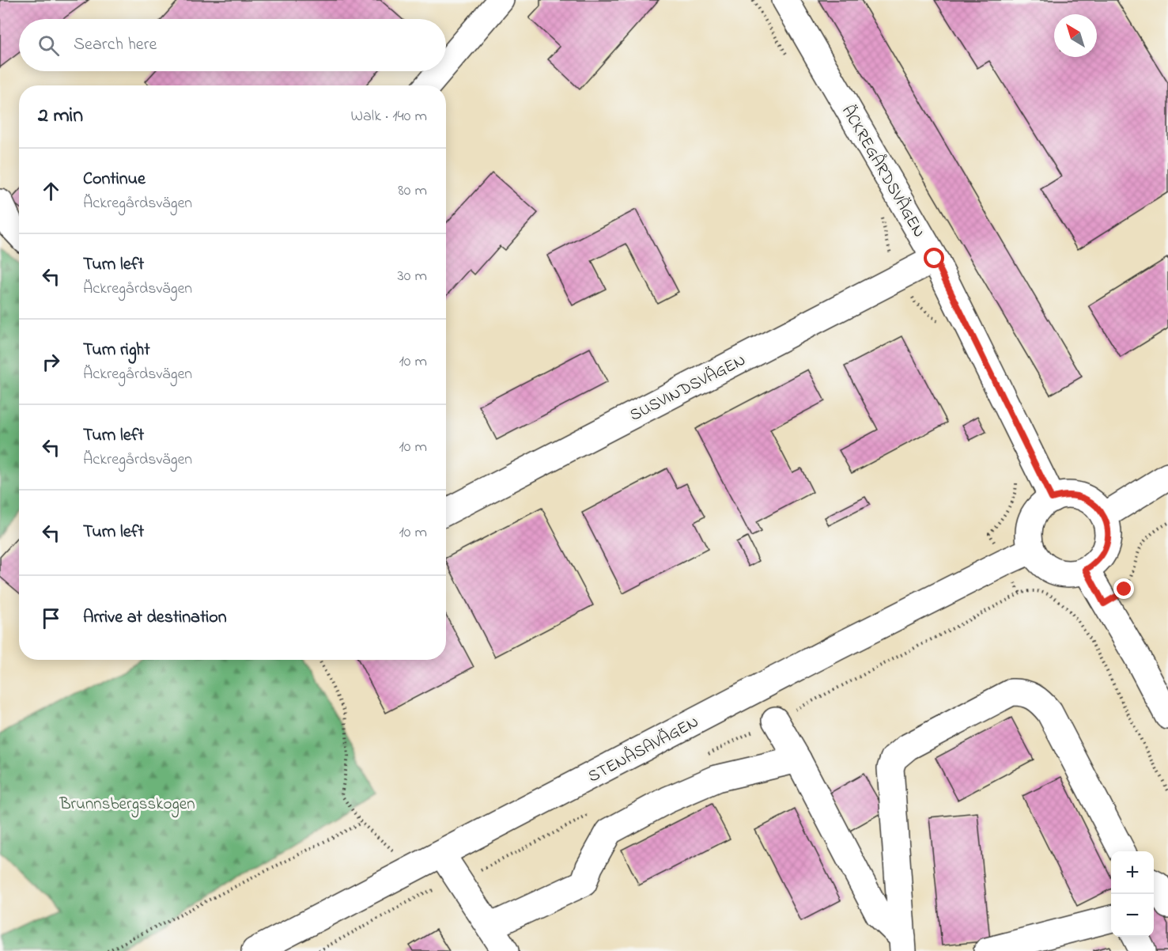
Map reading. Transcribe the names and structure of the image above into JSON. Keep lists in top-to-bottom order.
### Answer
{
  "streets": {
    "street": ["ÄCKREGÅRDSVÄGEN", "SUSVINDSVÄGEN", "STENÅSAVÄGEN"]
  },
  "crossings": [
    ["ÄCKREGÅRDSVÄGEN", "SUSVINDSVÄGEN"],
    ["ÄCKREGÅRDSVÄGEN", "STENÅSAVÄGEN"]
  ],
  "parks": ["Brunnsbergsskogen"],
  "north": "top left",
  "page": {
    "search": "Search here",
    "heading": ["2 min", "Walk · 140 m"],
    "list": [
      ["Continue", "Äckregårdsvägen", "80 m"],
      ["Turn left", "Äckregårdsvägen", "30 m"],
      ["Turn right", "Äckregårdsvägen", "10 m"],
      ["Turn left", "Äckregårdsvägen", "10 m"],
      ["Turn left", "10 m"],
      "Arrive at destination"
    ],
    "map_buttons": ["+", "−"]
  }
}
